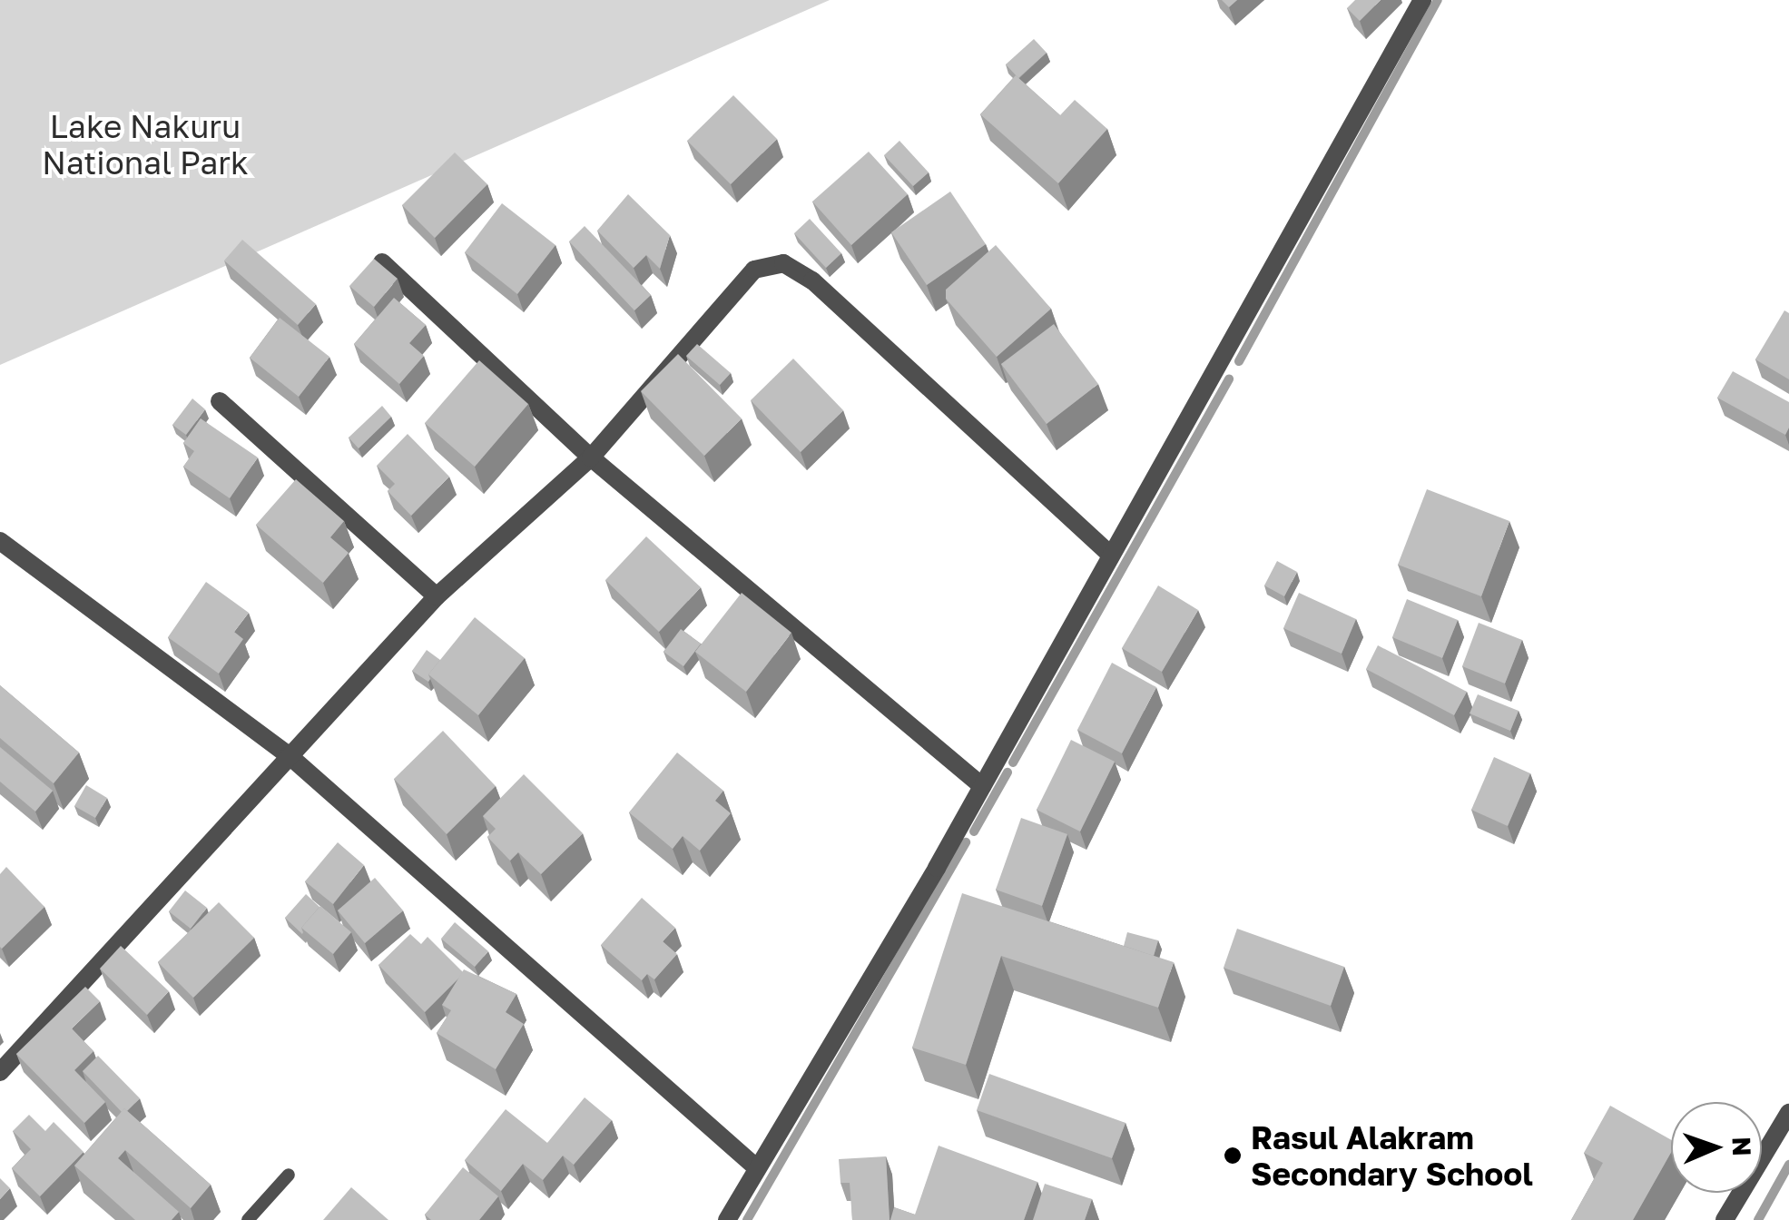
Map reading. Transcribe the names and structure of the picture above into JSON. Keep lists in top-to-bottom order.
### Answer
{
  "parks": ["Lake Nakuru National Park"],
  "places": ["Rasul Alakram Secondary School"],
  "north": "right"
}
